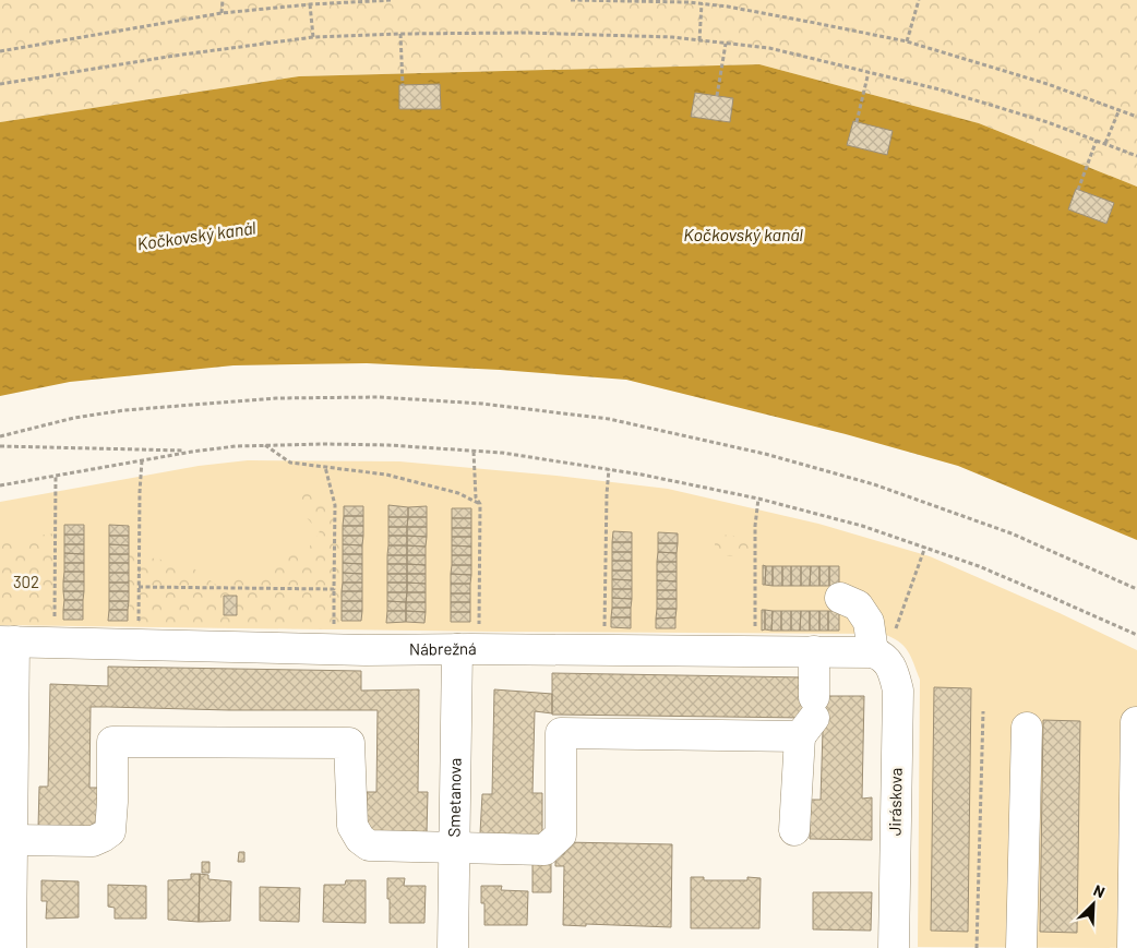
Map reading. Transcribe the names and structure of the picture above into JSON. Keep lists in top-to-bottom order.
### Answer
{
  "streets": {
    "street": ["Nábrežná", "Smetanova", "Jiráskova"]
  },
  "crossings": [
    ["Nábrežná", "Smetanova"],
    ["Nábrežná", "Jiráskova"]
  ],
  "water": ["Kočkovský kanál"],
  "parks": ["302"],
  "north": "top right"
}
